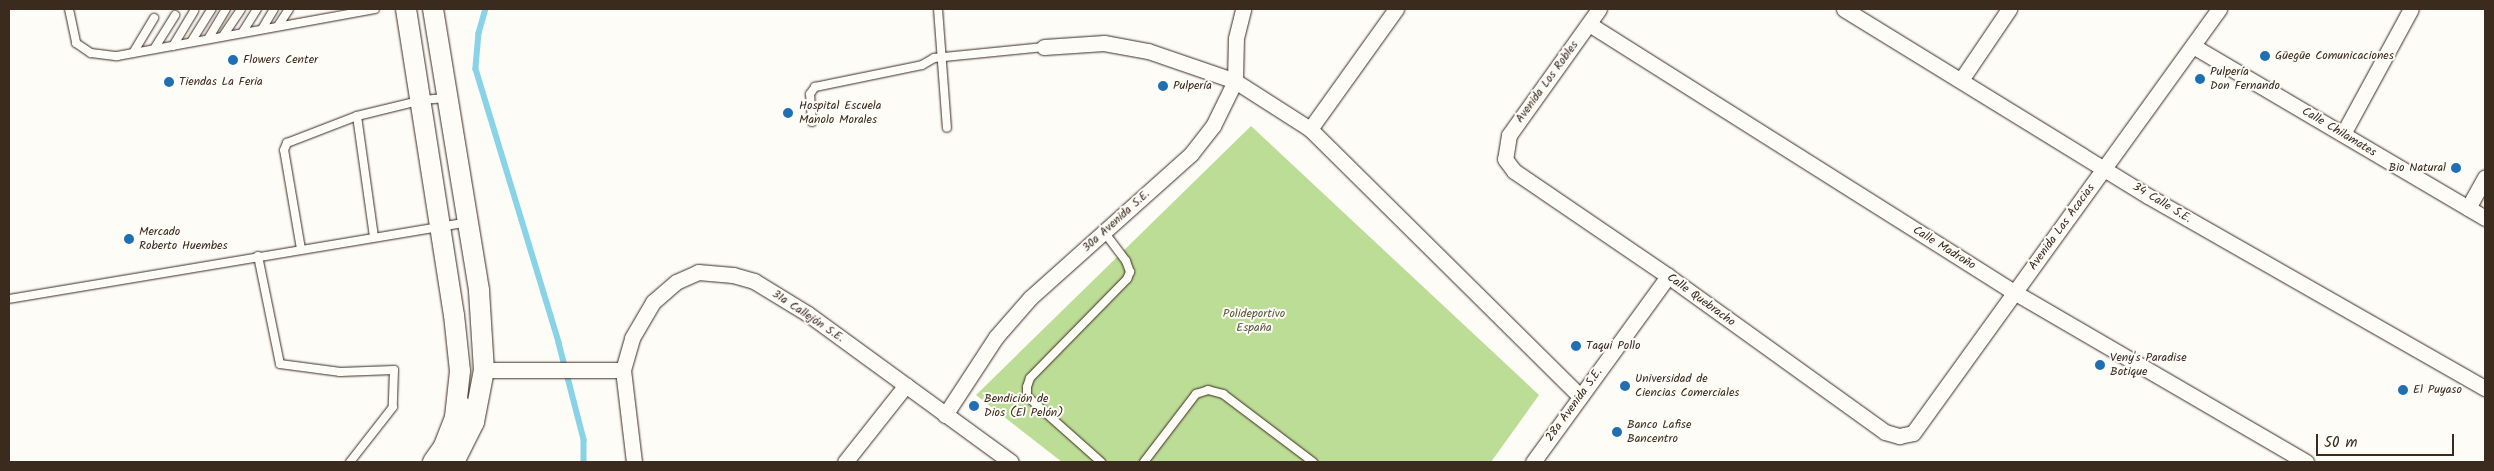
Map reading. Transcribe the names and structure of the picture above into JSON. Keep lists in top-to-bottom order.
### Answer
{
  "streets": {
    "street": [
      "Avenida Los Robles",
      "Calle Chilamates",
      "34 Calle S.E.",
      "30a Avenida S.E.",
      "Avenida Las Acacias",
      "Calle Madroño",
      "Calle Quebracho",
      "31a Callejón S.E.",
      "28a Avenida S.E."
    ]
  },
  "crossings": [
    ["Avenida Los Robles", "Calle Madroño"],
    ["Avenida Los Robles", "Calle Quebracho"],
    ["Calle Chilamates", "Avenida Las Acacias"],
    ["34 Calle S.E.", "Avenida Las Acacias"],
    ["30a Avenida S.E.", "31a Callejón S.E."],
    ["Avenida Las Acacias", "Calle Madroño"],
    ["Avenida Las Acacias", "Calle Quebracho"],
    ["Calle Quebracho", "28a Avenida S.E."]
  ],
  "parks": ["Polideportivo España"],
  "places": [
    "Güegüe Comunicaciones",
    "Flowers Center",
    "Pulpería Don Fernando",
    "Tiendas La Feria",
    "Pulpería",
    "Hospital Escuela Manolo Morales",
    "Bio Natural",
    "Mercado Roberto Huembes",
    "Taqui Pollo",
    "Veny's Paradise Botique",
    "Universidad de Ciencias Comerciales",
    "El Puyaso",
    "Bendición de Dios (El Pelón)",
    "Banco Lafise Bancentro"
  ],
  "scale_bar": "50 m"
}
